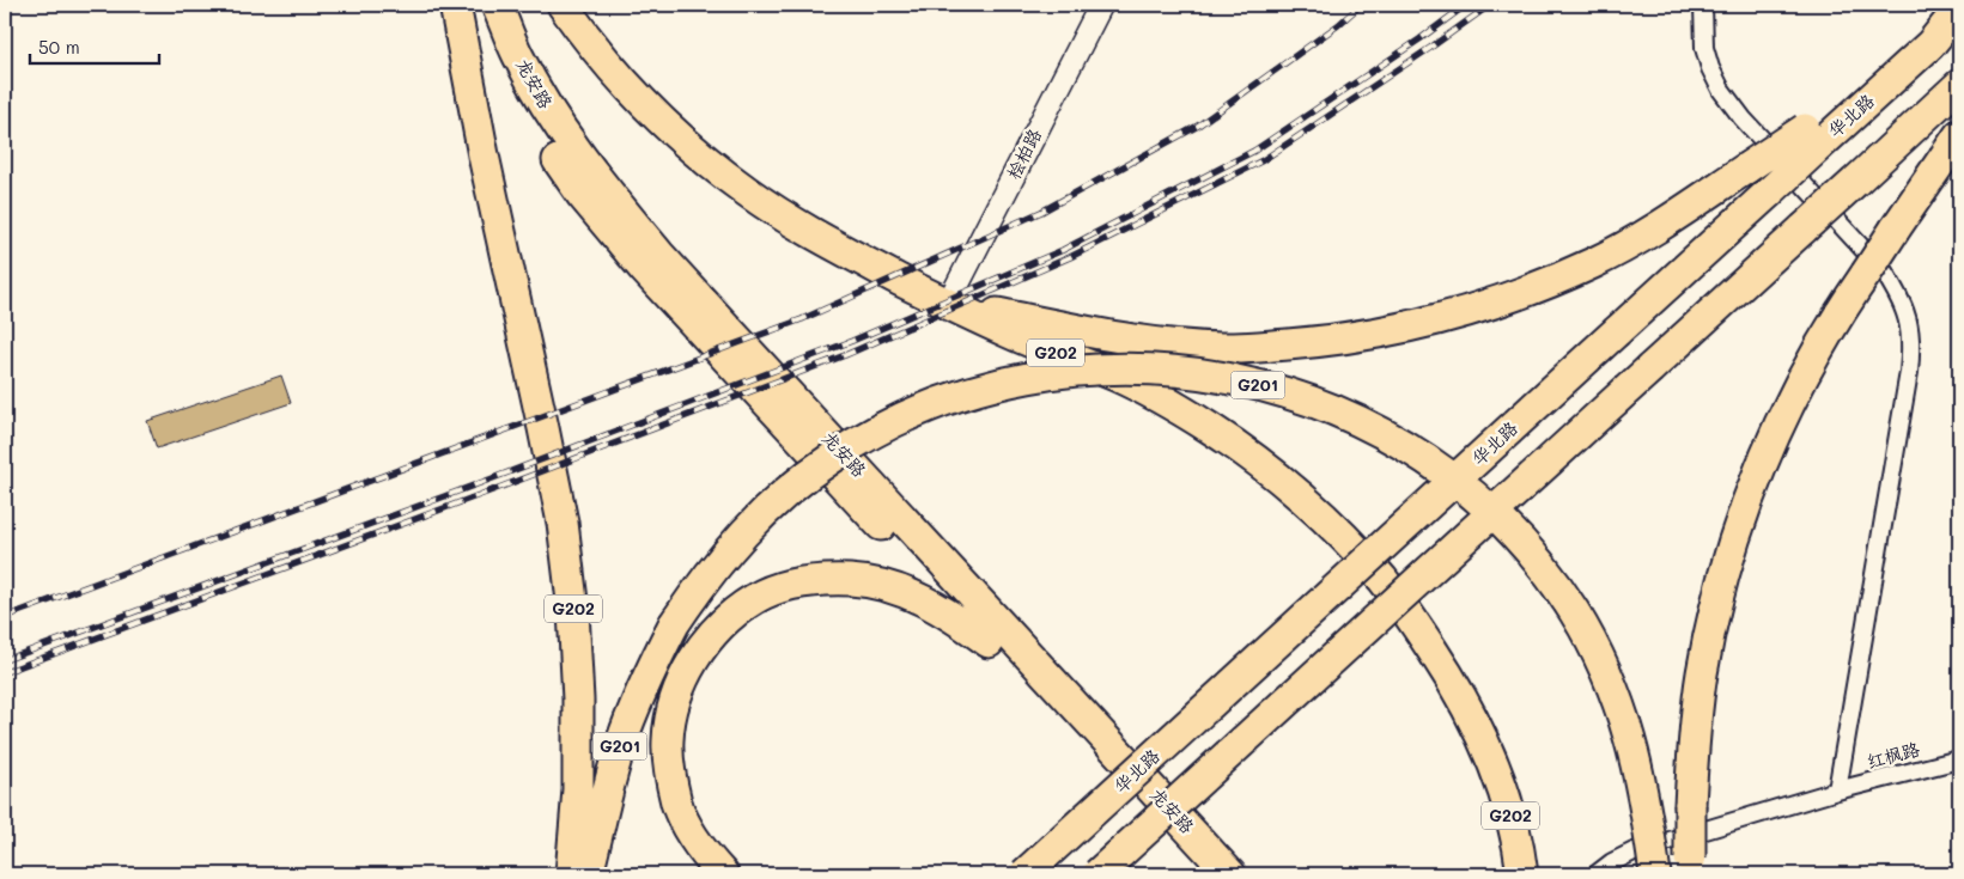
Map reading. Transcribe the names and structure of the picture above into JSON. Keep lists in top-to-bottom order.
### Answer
{
  "streets": {
    "highway": [
      "龙安路",
      "华北路",
      "G202",
      "G201"
    ],
    "street": ["桧柏路", "红枫路"]
  },
  "crossings": [
    ["桧柏路", "G202"]
  ],
  "scale_bar": "50 m"
}
